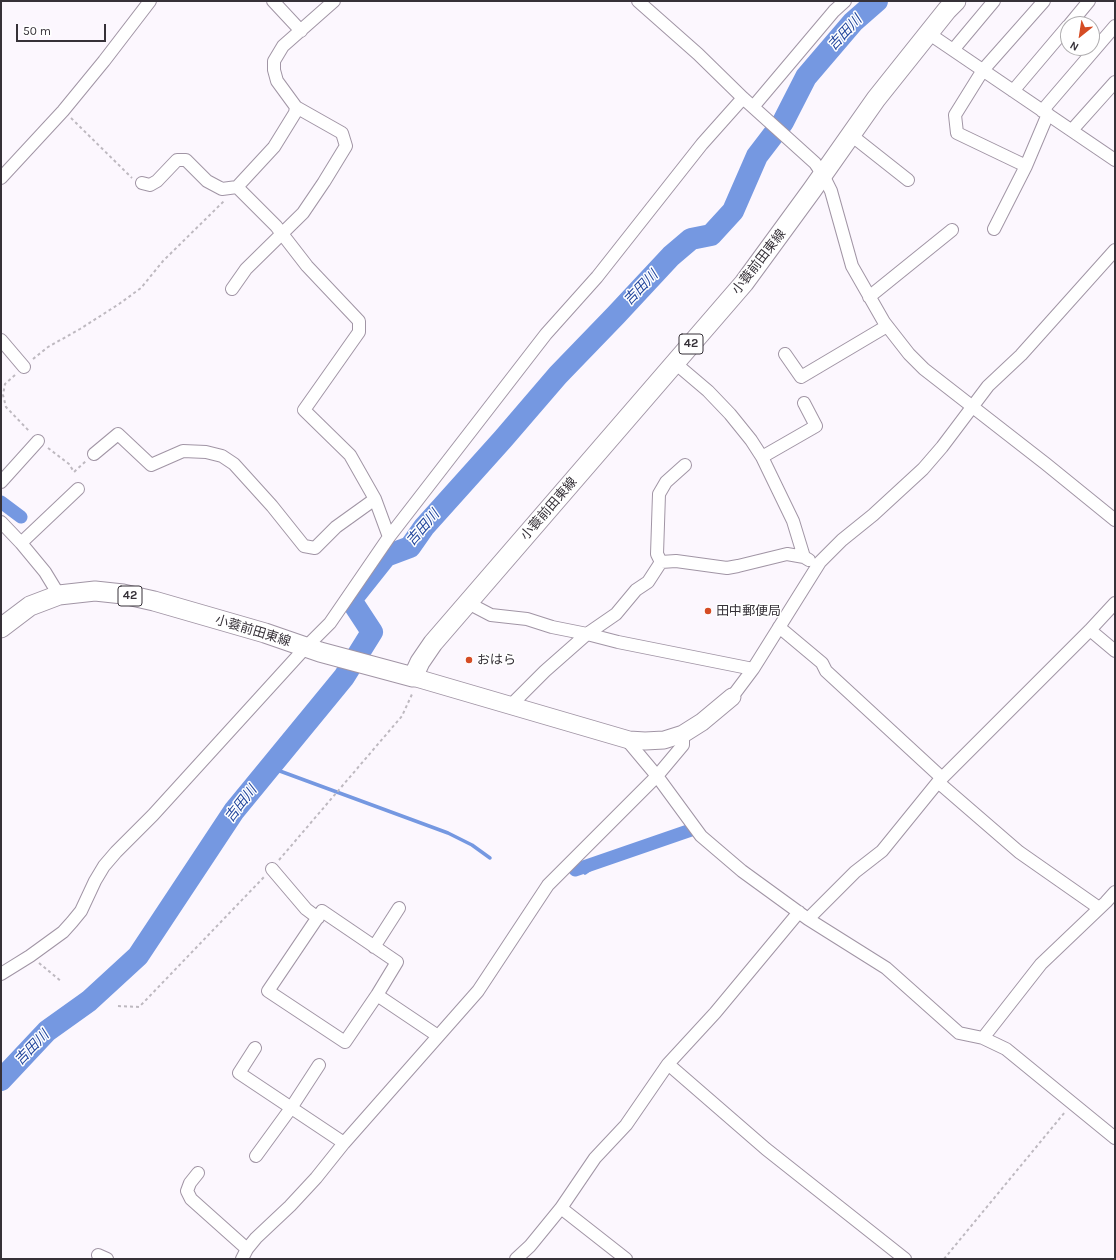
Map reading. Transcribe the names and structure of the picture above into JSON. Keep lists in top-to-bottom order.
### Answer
{
  "streets": {
    "main road": ["小蓑前田東線", "42"]
  },
  "water": ["吉田川"],
  "places": ["田中郵便局", "おはら"],
  "scale_bar": "50 m",
  "north": "bottom left"
}
